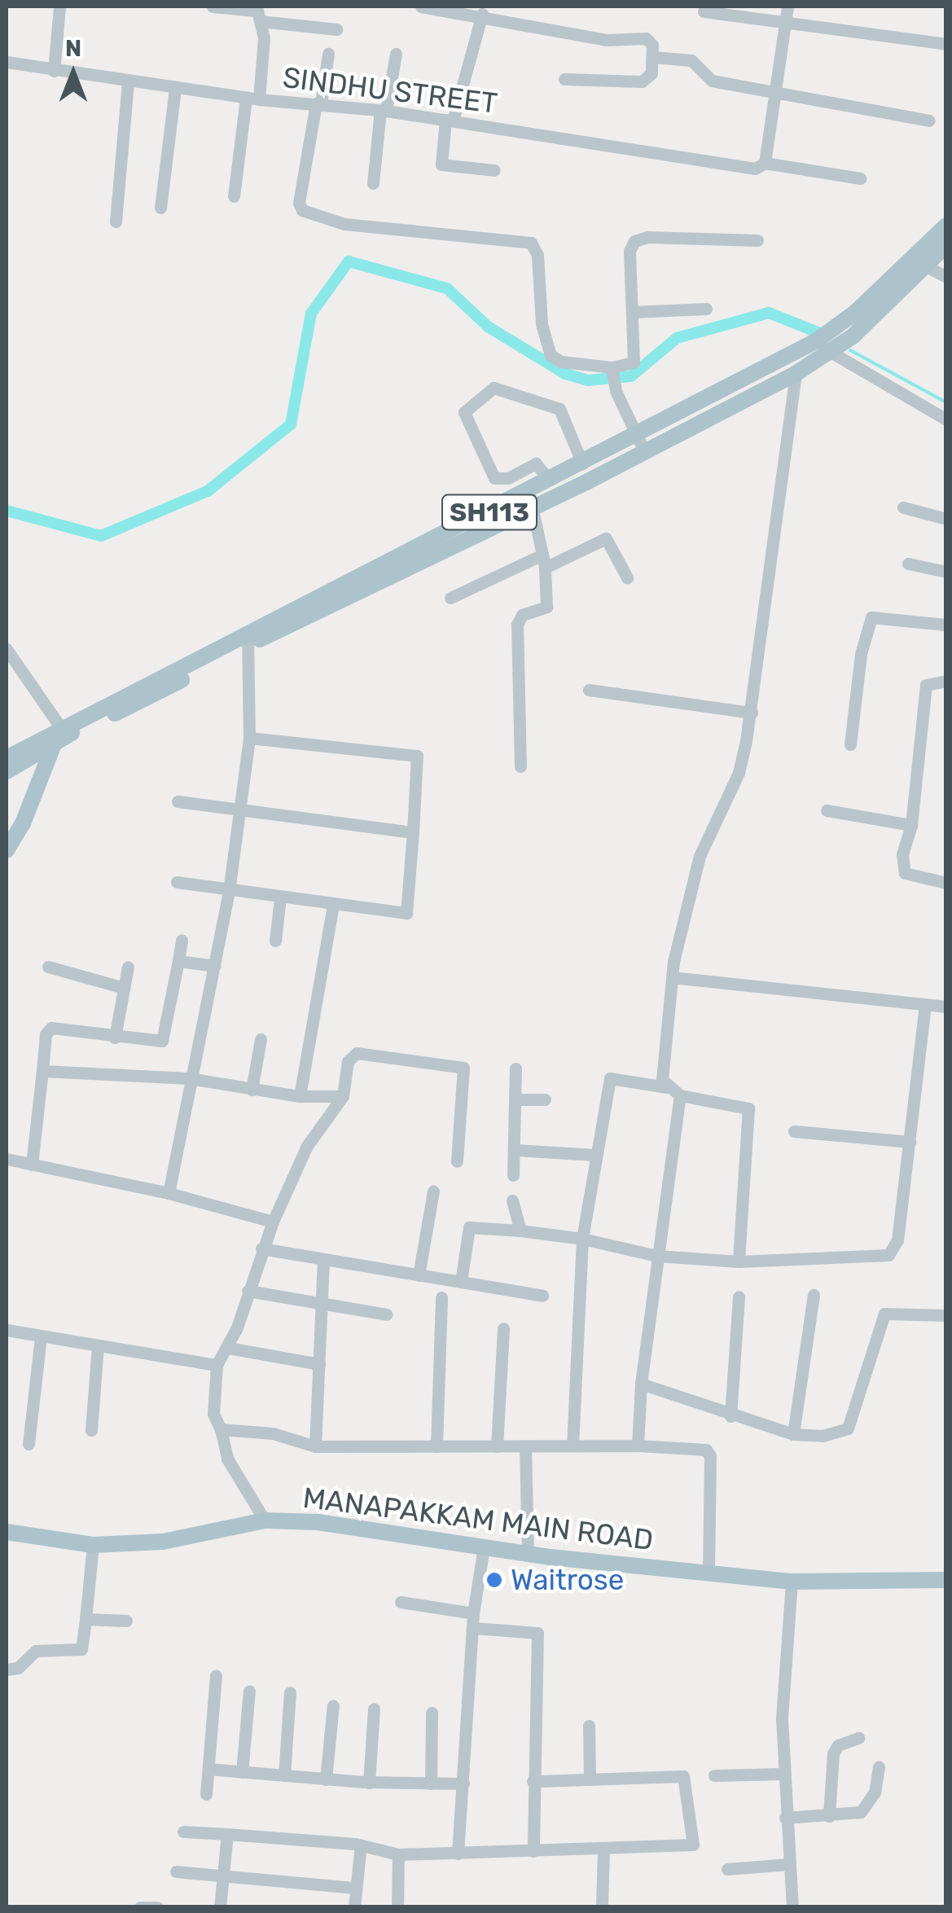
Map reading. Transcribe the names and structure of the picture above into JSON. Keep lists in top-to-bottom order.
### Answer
{
  "streets": {
    "main road": ["SH113", "MANAPAKKAM MAIN ROAD"],
    "street": ["SINDHU STREET"]
  },
  "places": ["Waitrose"],
  "north": "top"
}
